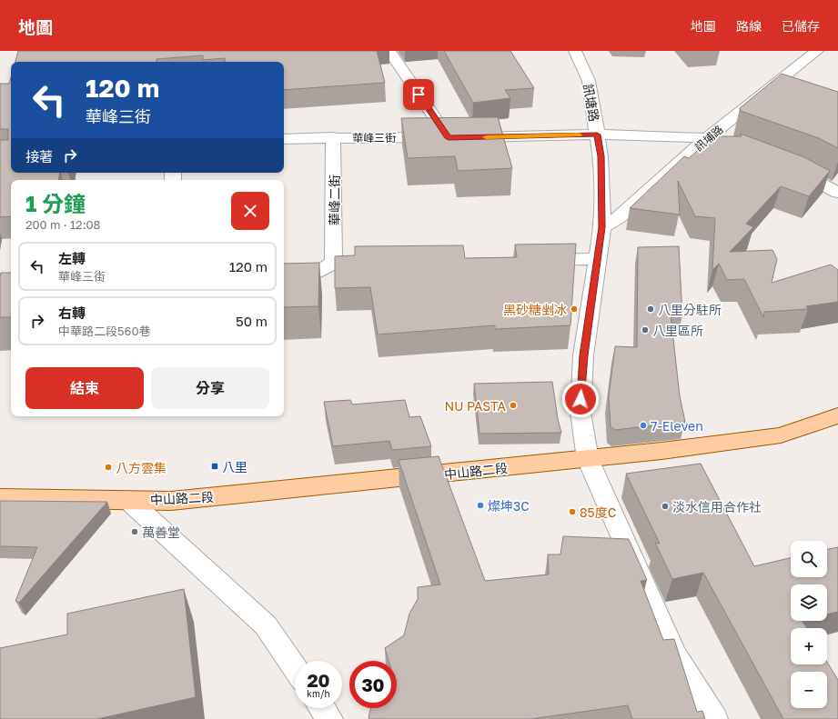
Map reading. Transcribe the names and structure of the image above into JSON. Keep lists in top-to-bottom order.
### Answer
{
  "streets": {
    "main road": ["中山路二段"],
    "street": [
      "訊塘路",
      "華峰三街",
      "訊埔路",
      "華峰二街"
    ]
  },
  "crossings": [
    ["訊塘路", "華峰三街"],
    ["訊塘路", "訊埔路"],
    ["訊塘路", "中山路二段"],
    ["華峰三街", "訊埔路"],
    ["華峰三街", "華峰二街"]
  ],
  "places": {
    "other": [
      "黑砂糖剉冰",
      "八里分駐所",
      "八里區所",
      "NU PASTA",
      "7-Eleven",
      "八方雲集",
      "燦坤3C",
      "淡水信用合作社",
      "85度C",
      "萬善堂"
    ],
    "transit": ["八里"]
  },
  "page": {
    "header": "地圖",
    "nav": ["地圖", "路線", "已儲存"],
    "turn": ["120 m", "華峰三街"],
    "then": "接著",
    "heading": ["1 分鐘", "200 m · 12:08"],
    "list": [
      {
        "name": "左轉",
        "note": "華峰三街",
        "value": "120 m"
      },
      {
        "name": "右轉",
        "note": "中華路二段560巷",
        "value": "50 m"
      }
    ],
    "buttons": ["結束", "分享"],
    "map_buttons": ["+", "−"],
    "speed": "20 km/h",
    "limit": "30"
  }
}
